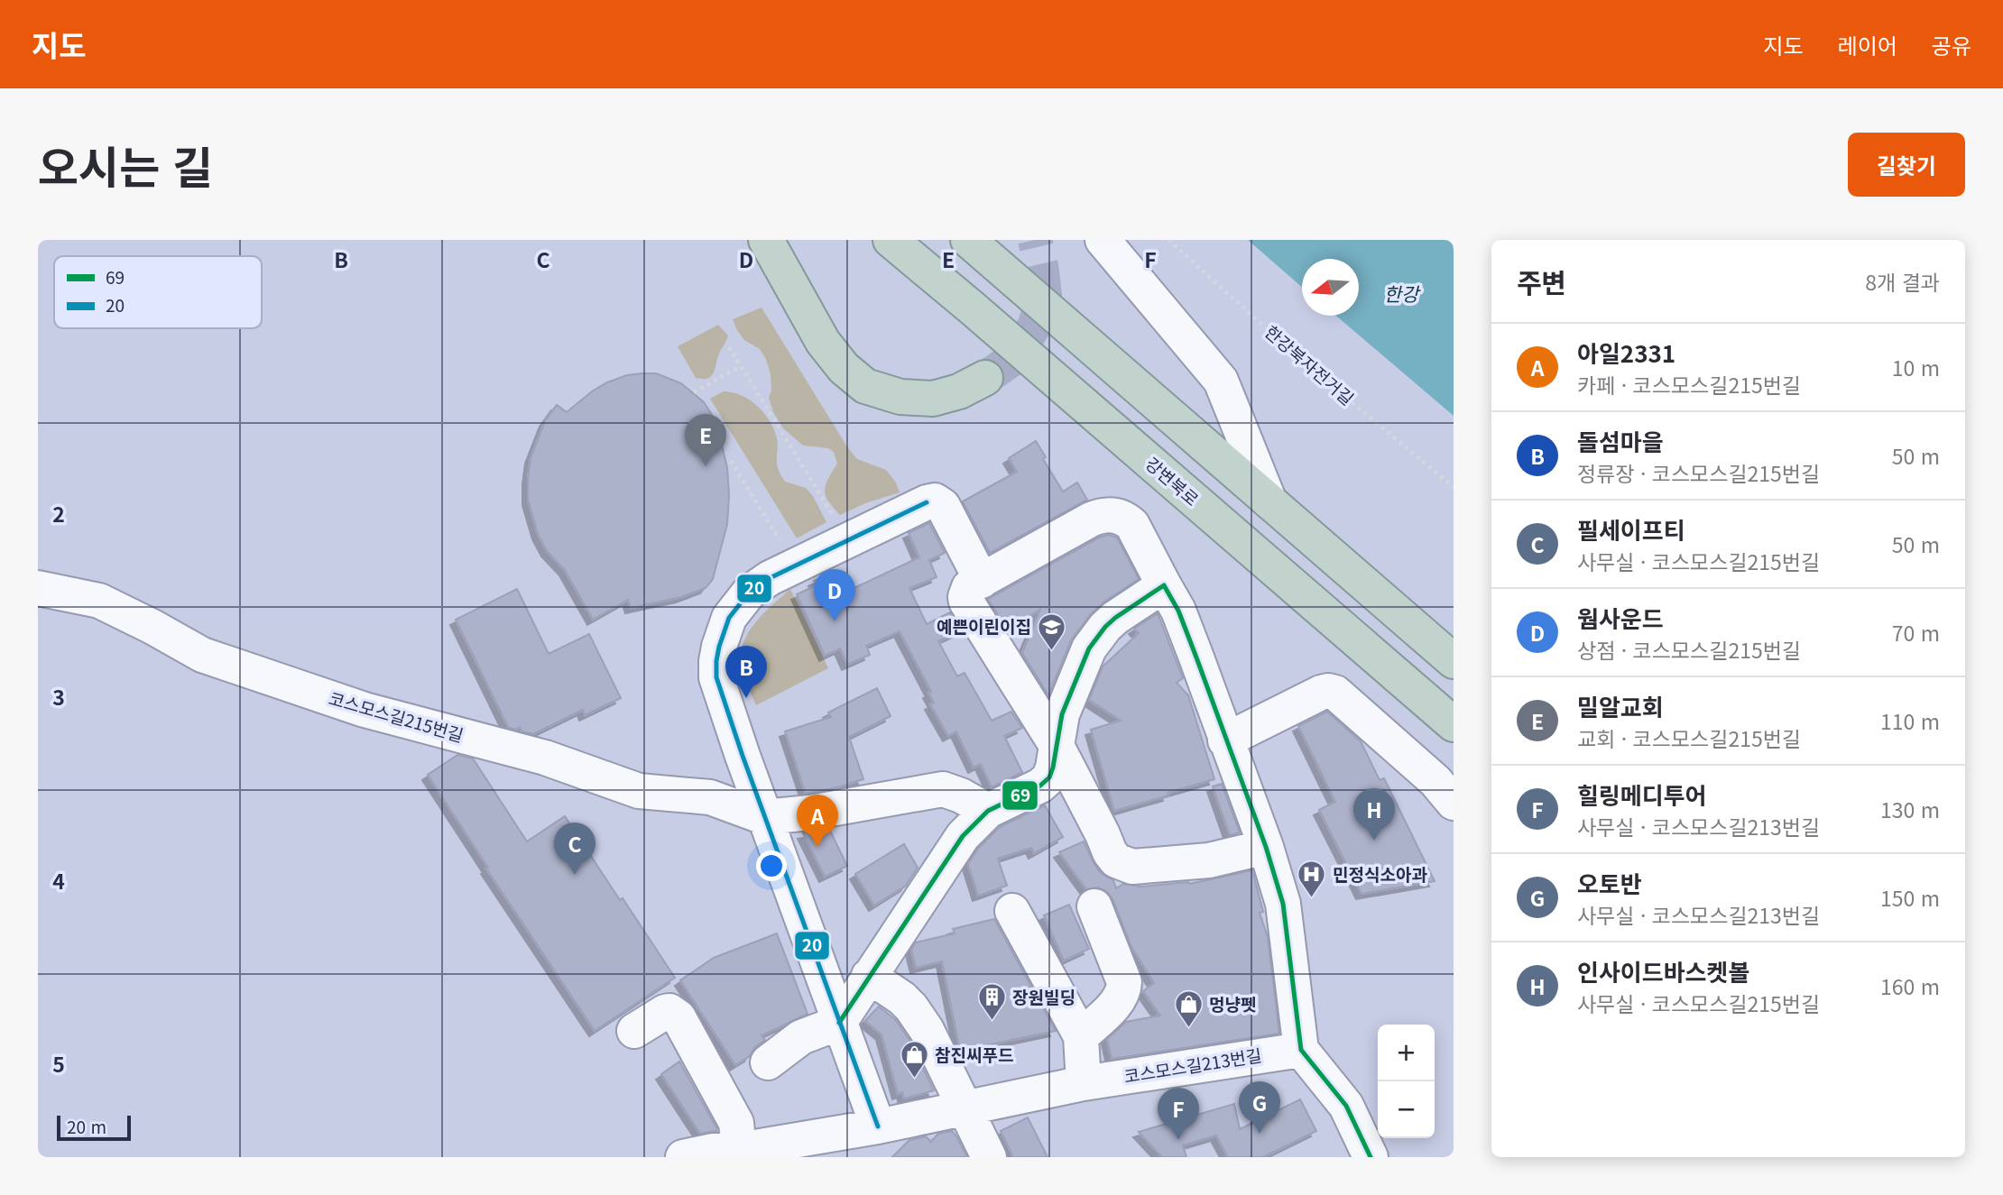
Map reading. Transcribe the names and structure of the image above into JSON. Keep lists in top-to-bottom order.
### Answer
{
  "streets": {
    "highway": ["강변북로"],
    "street": ["코스모스길215번길", "코스모스길213번길"],
    "path": ["한강북자전거길"]
  },
  "water": ["한강"],
  "places": {
    "school or university": ["예쁜이린이집"],
    "hospital": ["민정식소아과"],
    "building": ["장원빌딩"],
    "shop": ["멍냥펫", "참진씨푸드"]
  },
  "lines": ["transit line 20", "transit line 69"],
  "legend": ["69", "20"],
  "scale_bar": "20 m",
  "north": "left",
  "page": {
    "header": "지도",
    "nav": ["지도", "레이어", "공유"],
    "title": "오시는 길",
    "buttons": "길찾기",
    "heading": ["주변", "8개 결과"],
    "list": [
      {
        "mark": "A",
        "name": "아일2331",
        "note": "카페 · 코스모스길215번길",
        "value": "10 m"
      },
      {
        "mark": "B",
        "name": "돌섬마을",
        "note": "정류장 · 코스모스길215번길",
        "value": "50 m"
      },
      {
        "mark": "C",
        "name": "필세이프티",
        "note": "사무실 · 코스모스길215번길",
        "value": "50 m"
      },
      {
        "mark": "D",
        "name": "웜사운드",
        "note": "상점 · 코스모스길215번길",
        "value": "70 m"
      },
      {
        "mark": "E",
        "name": "밀알교회",
        "note": "교회 · 코스모스길215번길",
        "value": "110 m"
      },
      {
        "mark": "F",
        "name": "힐링메디투어",
        "note": "사무실 · 코스모스길213번길",
        "value": "130 m"
      },
      {
        "mark": "G",
        "name": "오토반",
        "note": "사무실 · 코스모스길213번길",
        "value": "150 m"
      },
      {
        "mark": "H",
        "name": "인사이드바스켓볼",
        "note": "사무실 · 코스모스길215번길",
        "value": "160 m"
      }
    ],
    "pins": [
      "E",
      "D",
      "B",
      "H",
      "A",
      "C",
      "G",
      "F"
    ],
    "map_buttons": ["+", "−"],
    "scale": "20 m"
  },
  "grid": {
    "columns": [
      "B",
      "C",
      "D",
      "E",
      "F"
    ],
    "rows": [
      "2",
      "3",
      "4",
      "5"
    ]
  }
}
